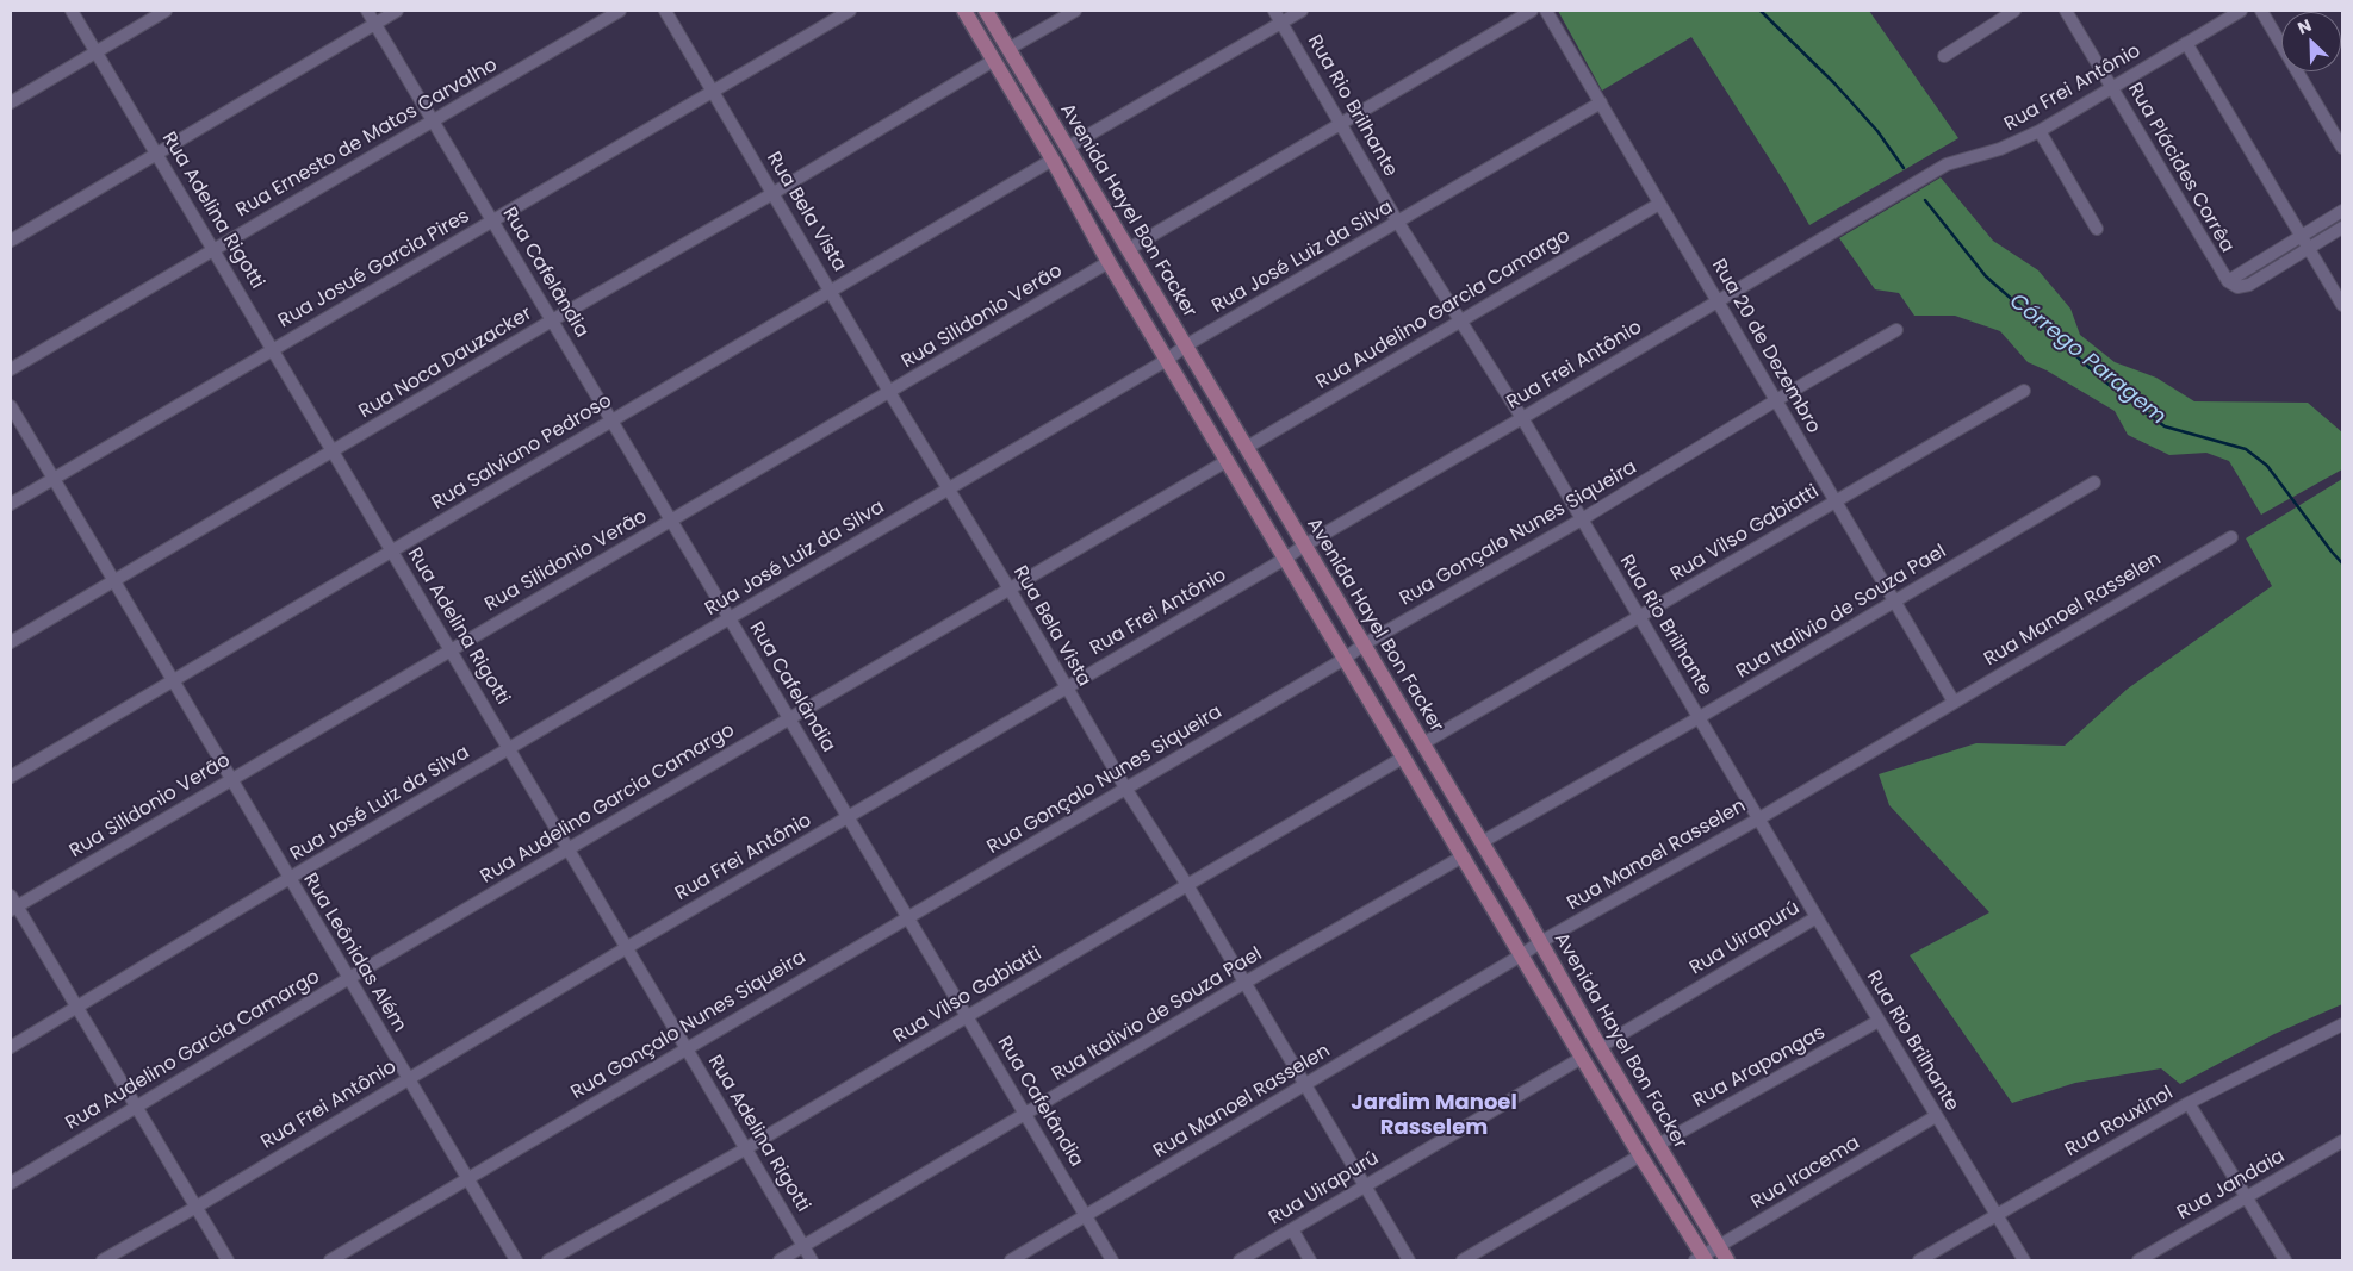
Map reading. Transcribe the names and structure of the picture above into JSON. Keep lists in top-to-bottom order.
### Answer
{
  "streets": {
    "main road": ["Avenida Hayel Bon Facker"],
    "street": [
      "Rua Frei Antônio",
      "Rua Rio Brilhante",
      "Rua Ernesto de Matos Carvalho",
      "Rua Plácides Corrêa",
      "Rua Adelina Rigotti",
      "Rua Bela Vista",
      "Rua José Luiz da Silva",
      "Rua Josué Garcia Pires",
      "Rua Cafelândia",
      "Rua Audelino Garcia Camargo",
      "Rua Silidonio Verão",
      "Rua 20 de Dezembro",
      "Rua Noca Dauzacker",
      "Rua Salviano Pedroso",
      "Rua Gonçalo Nunes Siqueira",
      "Rua Vilso Gabiatti",
      "Rua Manoel Rasselen",
      "Rua Italivio de Souza Pael",
      "Rua Uirapurú",
      "Rua Leônidas Além",
      "Rua Arapongas",
      "Rua Rouxinol",
      "Rua Iracema",
      "Rua Jandaia"
    ]
  },
  "crossings": [
    ["Rua Frei Antônio", "Rua Rio Brilhante"],
    ["Rua Frei Antônio", "Rua Plácides Corrêa"],
    ["Rua Frei Antônio", "Rua Adelina Rigotti"],
    ["Rua Frei Antônio", "Avenida Hayel Bon Facker"],
    ["Rua Frei Antônio", "Rua Bela Vista"],
    ["Rua Frei Antônio", "Rua Cafelândia"],
    ["Rua Frei Antônio", "Rua 20 de Dezembro"],
    ["Rua Frei Antônio", "Rua Leônidas Além"],
    ["Rua Rio Brilhante", "Rua José Luiz da Silva"],
    ["Rua Rio Brilhante", "Rua Audelino Garcia Camargo"],
    ["Rua Rio Brilhante", "Rua Gonçalo Nunes Siqueira"],
    ["Rua Rio Brilhante", "Rua Vilso Gabiatti"],
    ["Rua Rio Brilhante", "Rua Manoel Rasselen"],
    ["Rua Rio Brilhante", "Rua Italivio de Souza Pael"],
    ["Rua Rio Brilhante", "Rua Uirapurú"],
    ["Rua Rio Brilhante", "Rua Arapongas"],
    ["Rua Rio Brilhante", "Rua Rouxinol"],
    ["Rua Rio Brilhante", "Rua Iracema"],
    ["Rua Ernesto de Matos Carvalho", "Rua Adelina Rigotti"],
    ["Rua Ernesto de Matos Carvalho", "Rua Cafelândia"],
    ["Rua Adelina Rigotti", "Rua José Luiz da Silva"],
    ["Rua Adelina Rigotti", "Rua Josué Garcia Pires"],
    ["Rua Adelina Rigotti", "Rua Audelino Garcia Camargo"],
    ["Rua Adelina Rigotti", "Rua Silidonio Verão"],
    ["Rua Adelina Rigotti", "Rua Noca Dauzacker"],
    ["Rua Adelina Rigotti", "Rua Salviano Pedroso"],
    ["Rua Adelina Rigotti", "Rua Gonçalo Nunes Siqueira"],
    ["Rua Adelina Rigotti", "Rua Vilso Gabiatti"],
    ["Rua Adelina Rigotti", "Rua Italivio de Souza Pael"],
    ["Avenida Hayel Bon Facker", "Rua José Luiz da Silva"],
    ["Avenida Hayel Bon Facker", "Rua Audelino Garcia Camargo"],
    ["Avenida Hayel Bon Facker", "Rua Silidonio Verão"],
    ["Avenida Hayel Bon Facker", "Rua Noca Dauzacker"],
    ["Avenida Hayel Bon Facker", "Rua Salviano Pedroso"],
    ["Avenida Hayel Bon Facker", "Rua Gonçalo Nunes Siqueira"],
    ["Avenida Hayel Bon Facker", "Rua Vilso Gabiatti"],
    ["Avenida Hayel Bon Facker", "Rua Manoel Rasselen"],
    ["Avenida Hayel Bon Facker", "Rua Italivio de Souza Pael"],
    ["Avenida Hayel Bon Facker", "Rua Uirapurú"],
    ["Avenida Hayel Bon Facker", "Rua Arapongas"],
    ["Avenida Hayel Bon Facker", "Rua Iracema"],
    ["Rua Bela Vista", "Rua José Luiz da Silva"],
    ["Rua Bela Vista", "Rua Josué Garcia Pires"],
    ["Rua Bela Vista", "Rua Audelino Garcia Camargo"],
    ["Rua Bela Vista", "Rua Silidonio Verão"],
    ["Rua Bela Vista", "Rua Noca Dauzacker"],
    ["Rua Bela Vista", "Rua Salviano Pedroso"],
    ["Rua Bela Vista", "Rua Gonçalo Nunes Siqueira"],
    ["Rua Bela Vista", "Rua Vilso Gabiatti"],
    ["Rua Bela Vista", "Rua Manoel Rasselen"],
    ["Rua Bela Vista", "Rua Italivio de Souza Pael"],
    ["Rua Bela Vista", "Rua Uirapurú"],
    ["Rua José Luiz da Silva", "Rua Cafelândia"],
    ["Rua José Luiz da Silva", "Rua 20 de Dezembro"],
    ["Rua José Luiz da Silva", "Rua Leônidas Além"],
    ["Rua Josué Garcia Pires", "Rua Cafelândia"],
    ["Rua Josué Garcia Pires", "Rua Leônidas Além"],
    ["Rua Cafelândia", "Rua Audelino Garcia Camargo"],
    ["Rua Cafelândia", "Rua Silidonio Verão"],
    ["Rua Cafelândia", "Rua Noca Dauzacker"],
    ["Rua Cafelândia", "Rua Salviano Pedroso"],
    ["Rua Cafelândia", "Rua Gonçalo Nunes Siqueira"],
    ["Rua Cafelândia", "Rua Vilso Gabiatti"],
    ["Rua Cafelândia", "Rua Manoel Rasselen"],
    ["Rua Cafelândia", "Rua Italivio de Souza Pael"],
    ["Rua Audelino Garcia Camargo", "Rua 20 de Dezembro"],
    ["Rua Audelino Garcia Camargo", "Rua Leônidas Além"],
    ["Rua Silidonio Verão", "Rua Leônidas Além"],
    ["Rua 20 de Dezembro", "Rua Gonçalo Nunes Siqueira"],
    ["Rua 20 de Dezembro", "Rua Vilso Gabiatti"],
    ["Rua 20 de Dezembro", "Rua Manoel Rasselen"],
    ["Rua 20 de Dezembro", "Rua Italivio de Souza Pael"],
    ["Rua Noca Dauzacker", "Rua Leônidas Além"],
    ["Rua Salviano Pedroso", "Rua Leônidas Além"],
    ["Rua Gonçalo Nunes Siqueira", "Rua Leônidas Além"]
  ],
  "districts": ["Jardim Manoel Rasselem"],
  "water": ["Córrego Paragem"],
  "north": "top left"
}
